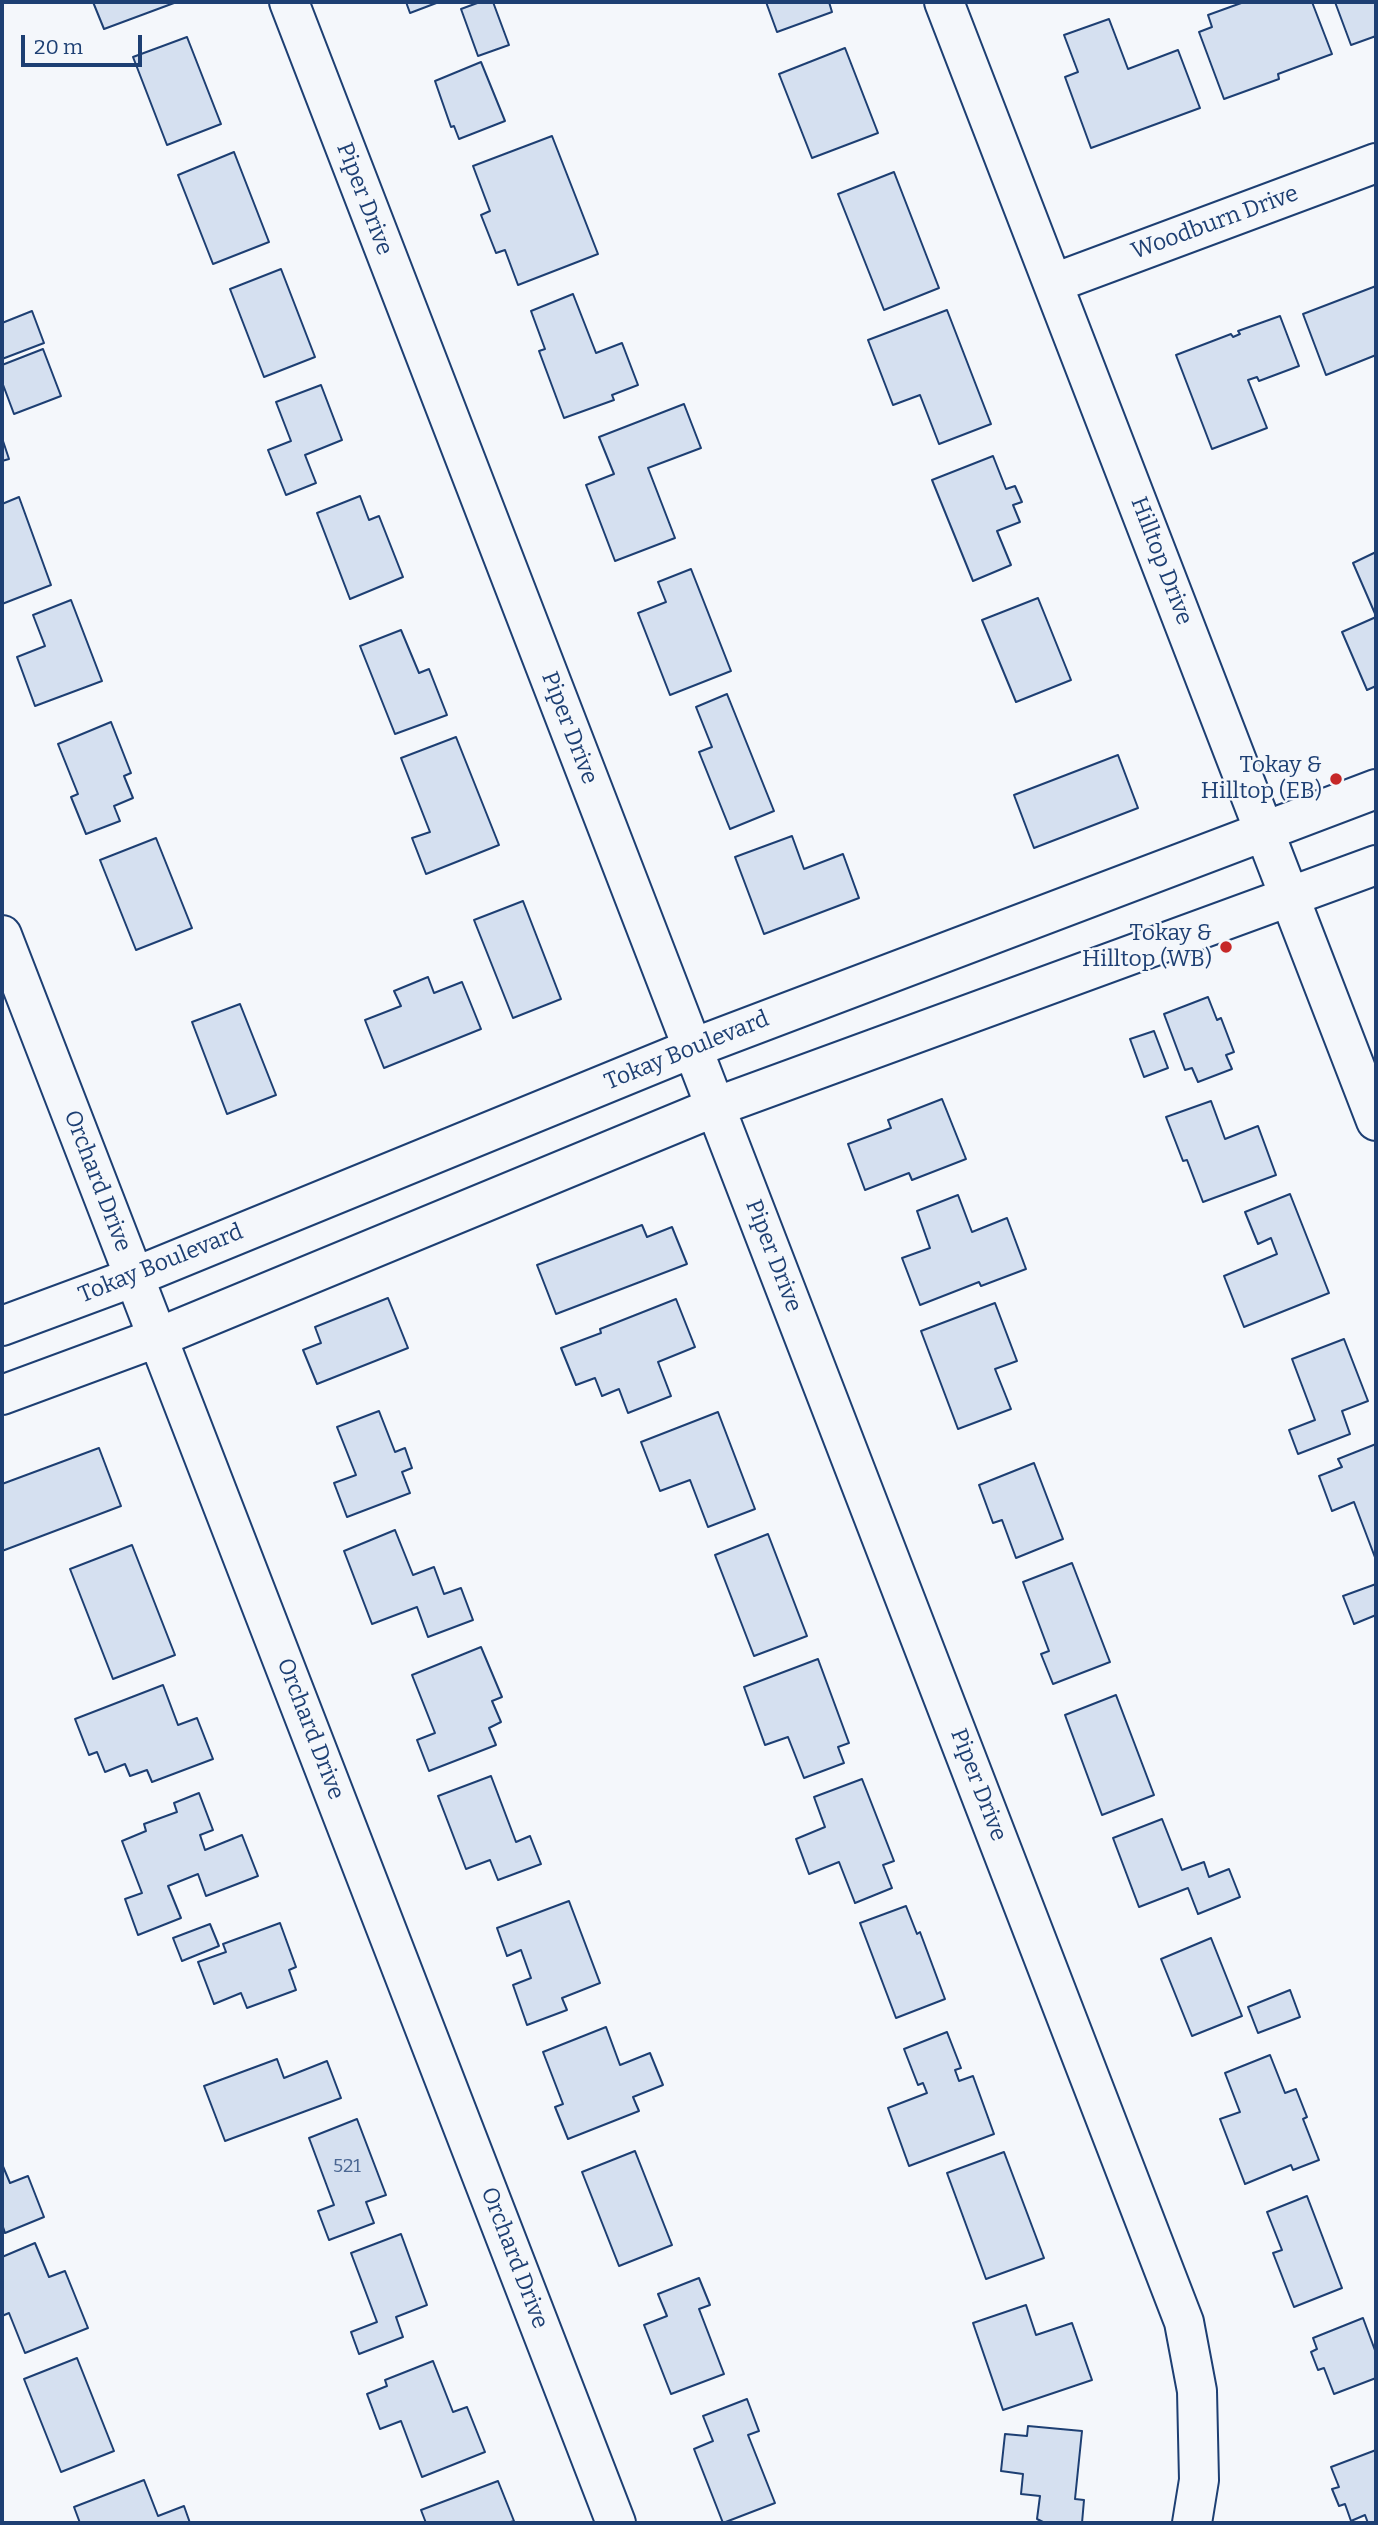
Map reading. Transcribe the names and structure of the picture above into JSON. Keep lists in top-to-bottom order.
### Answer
{
  "streets": {
    "street": [
      "Piper Drive",
      "Woodburn Drive",
      "Hilltop Drive",
      "Tokay Boulevard",
      "Orchard Drive"
    ]
  },
  "crossings": [
    ["Piper Drive", "Tokay Boulevard"],
    ["Woodburn Drive", "Hilltop Drive"],
    ["Hilltop Drive", "Tokay Boulevard"],
    ["Tokay Boulevard", "Orchard Drive"]
  ],
  "places": ["Tokay & Hilltop (EB)", "Tokay & Hilltop (WB)"],
  "house_numbers": ["521"],
  "scale_bar": "20 m"
}
